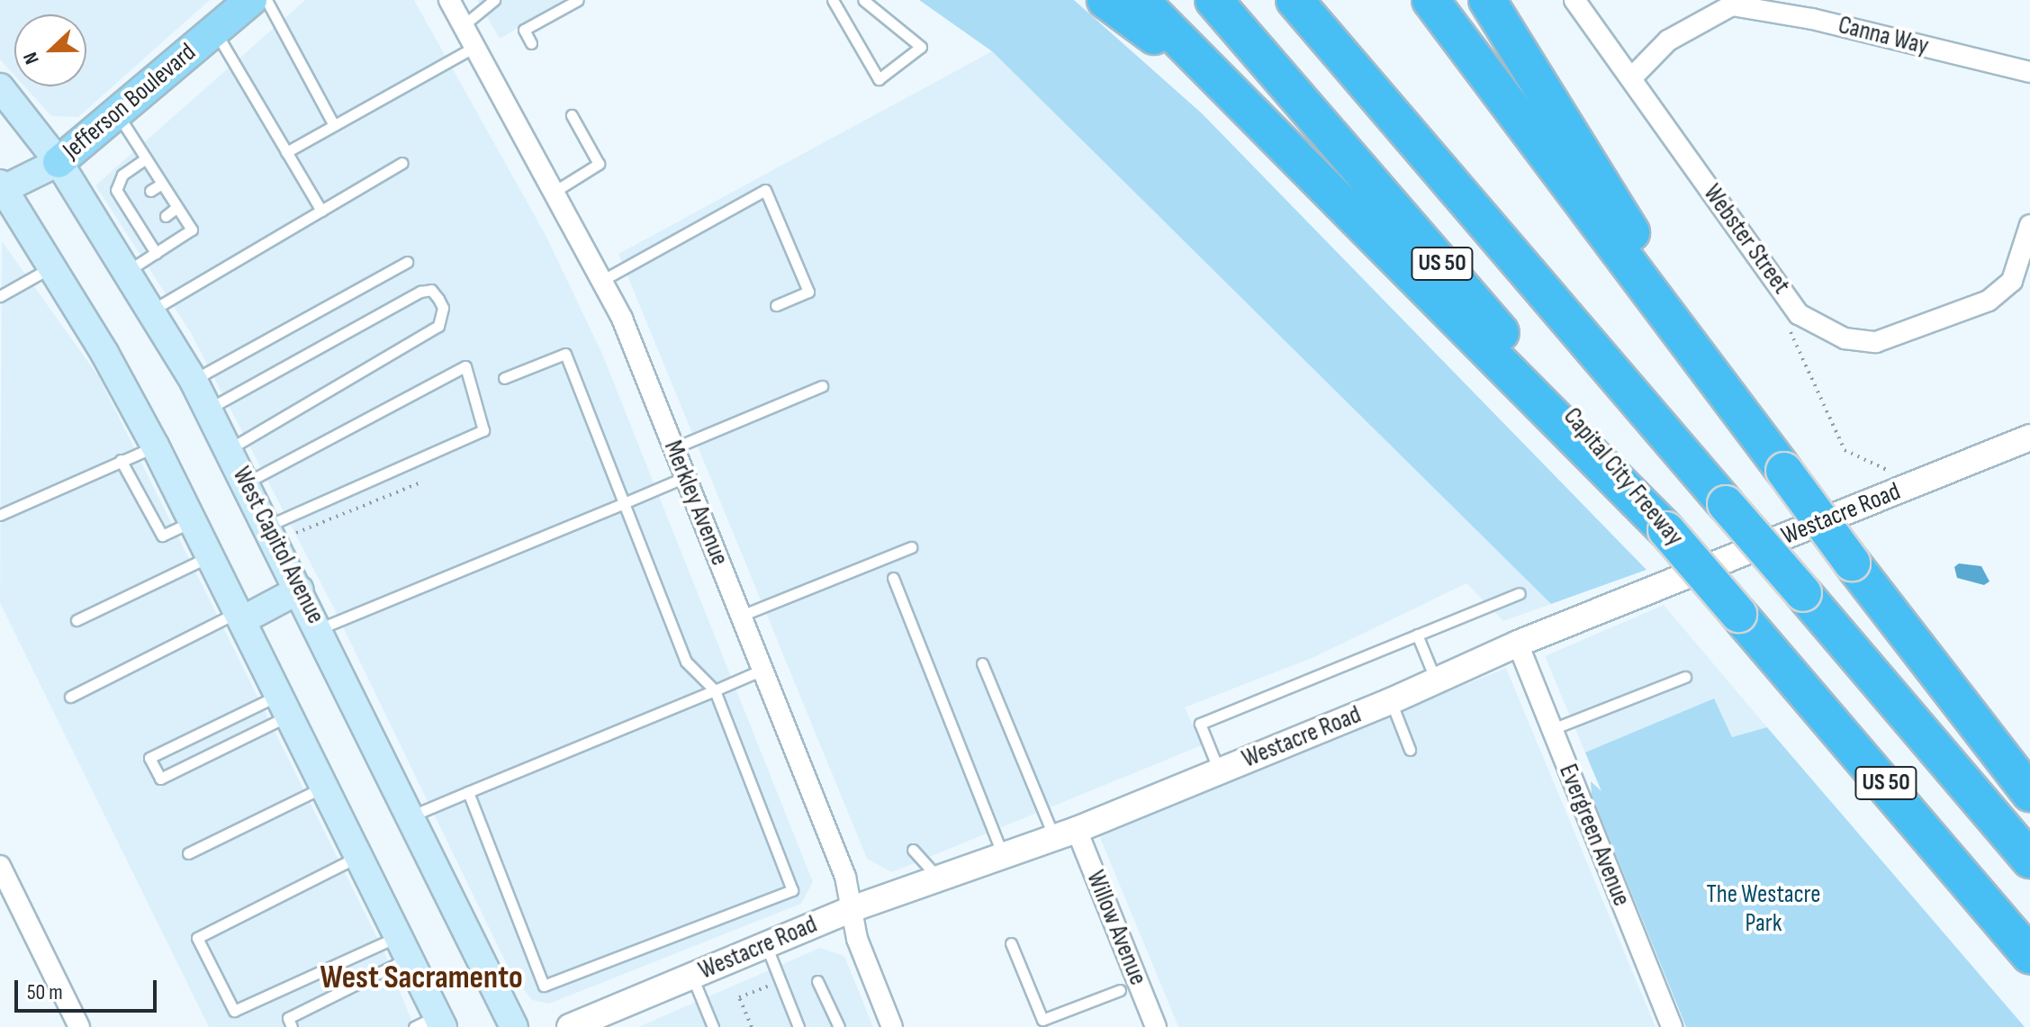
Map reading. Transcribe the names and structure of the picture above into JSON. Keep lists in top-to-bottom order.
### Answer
{
  "streets": {
    "highway": ["US 50", "Capital City Freeway"],
    "main road": ["Jefferson Boulevard", "West Capitol Avenue"],
    "street": [
      "Canna Way",
      "Webster Street",
      "Merkley Avenue",
      "Westacre Road",
      "Evergreen Avenue",
      "Willow Avenue"
    ]
  },
  "crossings": [
    ["Canna Way", "Webster Street"],
    ["Jefferson Boulevard", "West Capitol Avenue"],
    ["Merkley Avenue", "Westacre Road"],
    ["Westacre Road", "Evergreen Avenue"],
    ["Westacre Road", "Willow Avenue"]
  ],
  "districts": ["West Sacramento"],
  "parks": ["The Westacre Park"],
  "scale_bar": "50 m",
  "north": "left"
}
